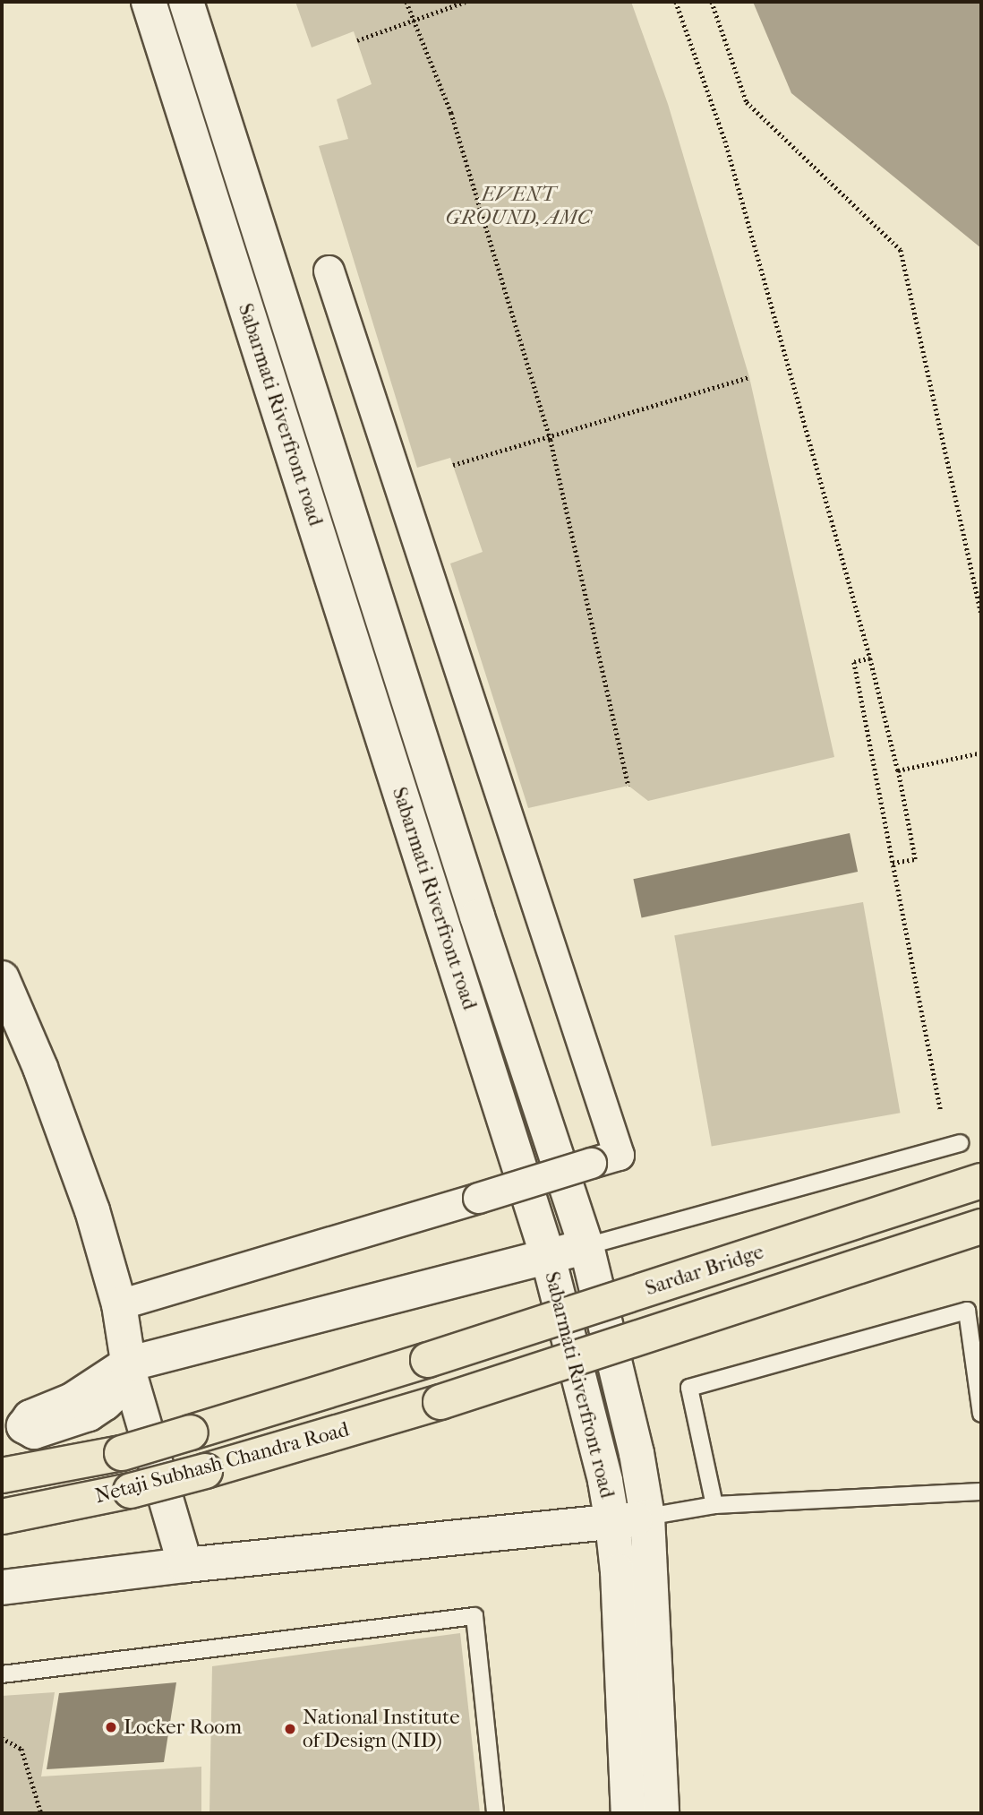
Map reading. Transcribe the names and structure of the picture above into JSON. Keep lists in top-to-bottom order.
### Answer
{
  "streets": {
    "main road": ["Sardar Bridge", "Netaji Subhash Chandra Road"],
    "street": ["Sabarmati Riverfront road"]
  },
  "crossings": [
    ["Sardar Bridge", "Netaji Subhash Chandra Road"]
  ],
  "parks": ["EVENT GROUND, AMC"],
  "places": ["Locker Room", "National Institute of Design (NID)"]
}
